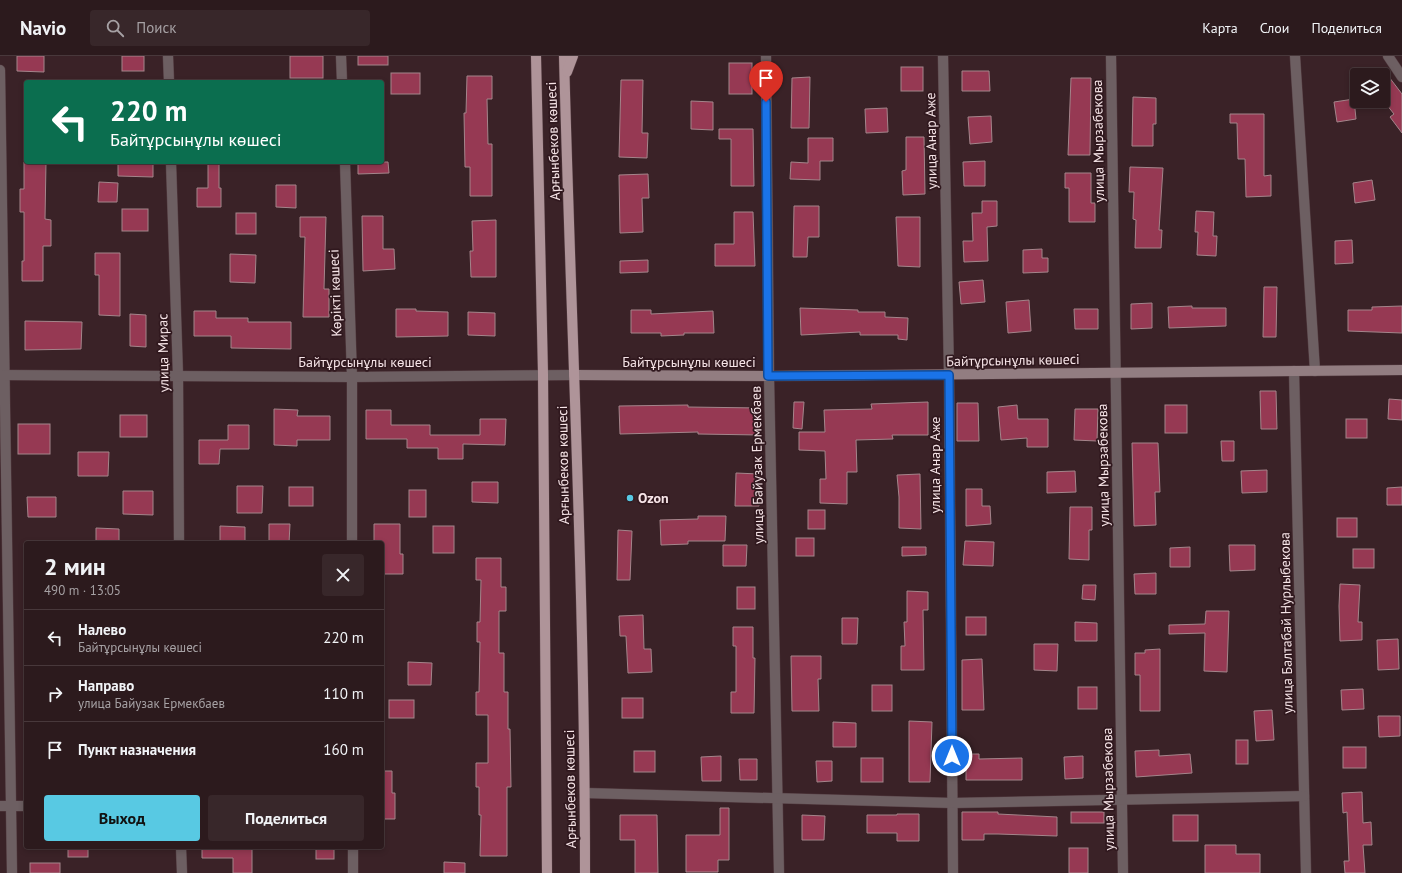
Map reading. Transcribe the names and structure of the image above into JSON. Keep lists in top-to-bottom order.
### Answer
{
  "streets": {
    "main road": ["Арғынбеков көшесі", "Байтұрсынұлы көшесі"],
    "street": [
      "улица Анар Аже",
      "улица Мырзабекова",
      "Көрікті көшесі",
      "улица Мирас",
      "улица Байузак Ермекбаев",
      "улица Балтабай Нурлыбекова"
    ]
  },
  "crossings": [
    ["Арғынбеков көшесі", "Байтұрсынұлы көшесі"],
    ["улица Анар Аже", "Байтұрсынұлы көшесі"],
    ["улица Мырзабекова", "Байтұрсынұлы көшесі"],
    ["Көрікті көшесі", "Байтұрсынұлы көшесі"],
    ["улица Мирас", "Байтұрсынұлы көшесі"],
    ["Байтұрсынұлы көшесі", "улица Байузак Ермекбаев"],
    ["Байтұрсынұлы көшесі", "улица Балтабай Нурлыбекова"]
  ],
  "places": ["Ozon"],
  "page": {
    "header": "Navio",
    "search": "Поиск",
    "nav": ["Карта", "Слои", "Поделиться"],
    "turn": ["220 m", "Байтұрсынұлы көшесі"],
    "heading": ["2 мин", "490 m · 13:05"],
    "list": [
      {
        "name": "Налево",
        "note": "Байтұрсынұлы көшесі",
        "value": "220 m"
      },
      {
        "name": "Направо",
        "note": "улица Байузак Ермекбаев",
        "value": "110 m"
      },
      {
        "name": "Пункт назначения",
        "value": "160 m"
      }
    ],
    "buttons": ["Выход", "Поделиться"]
  }
}
